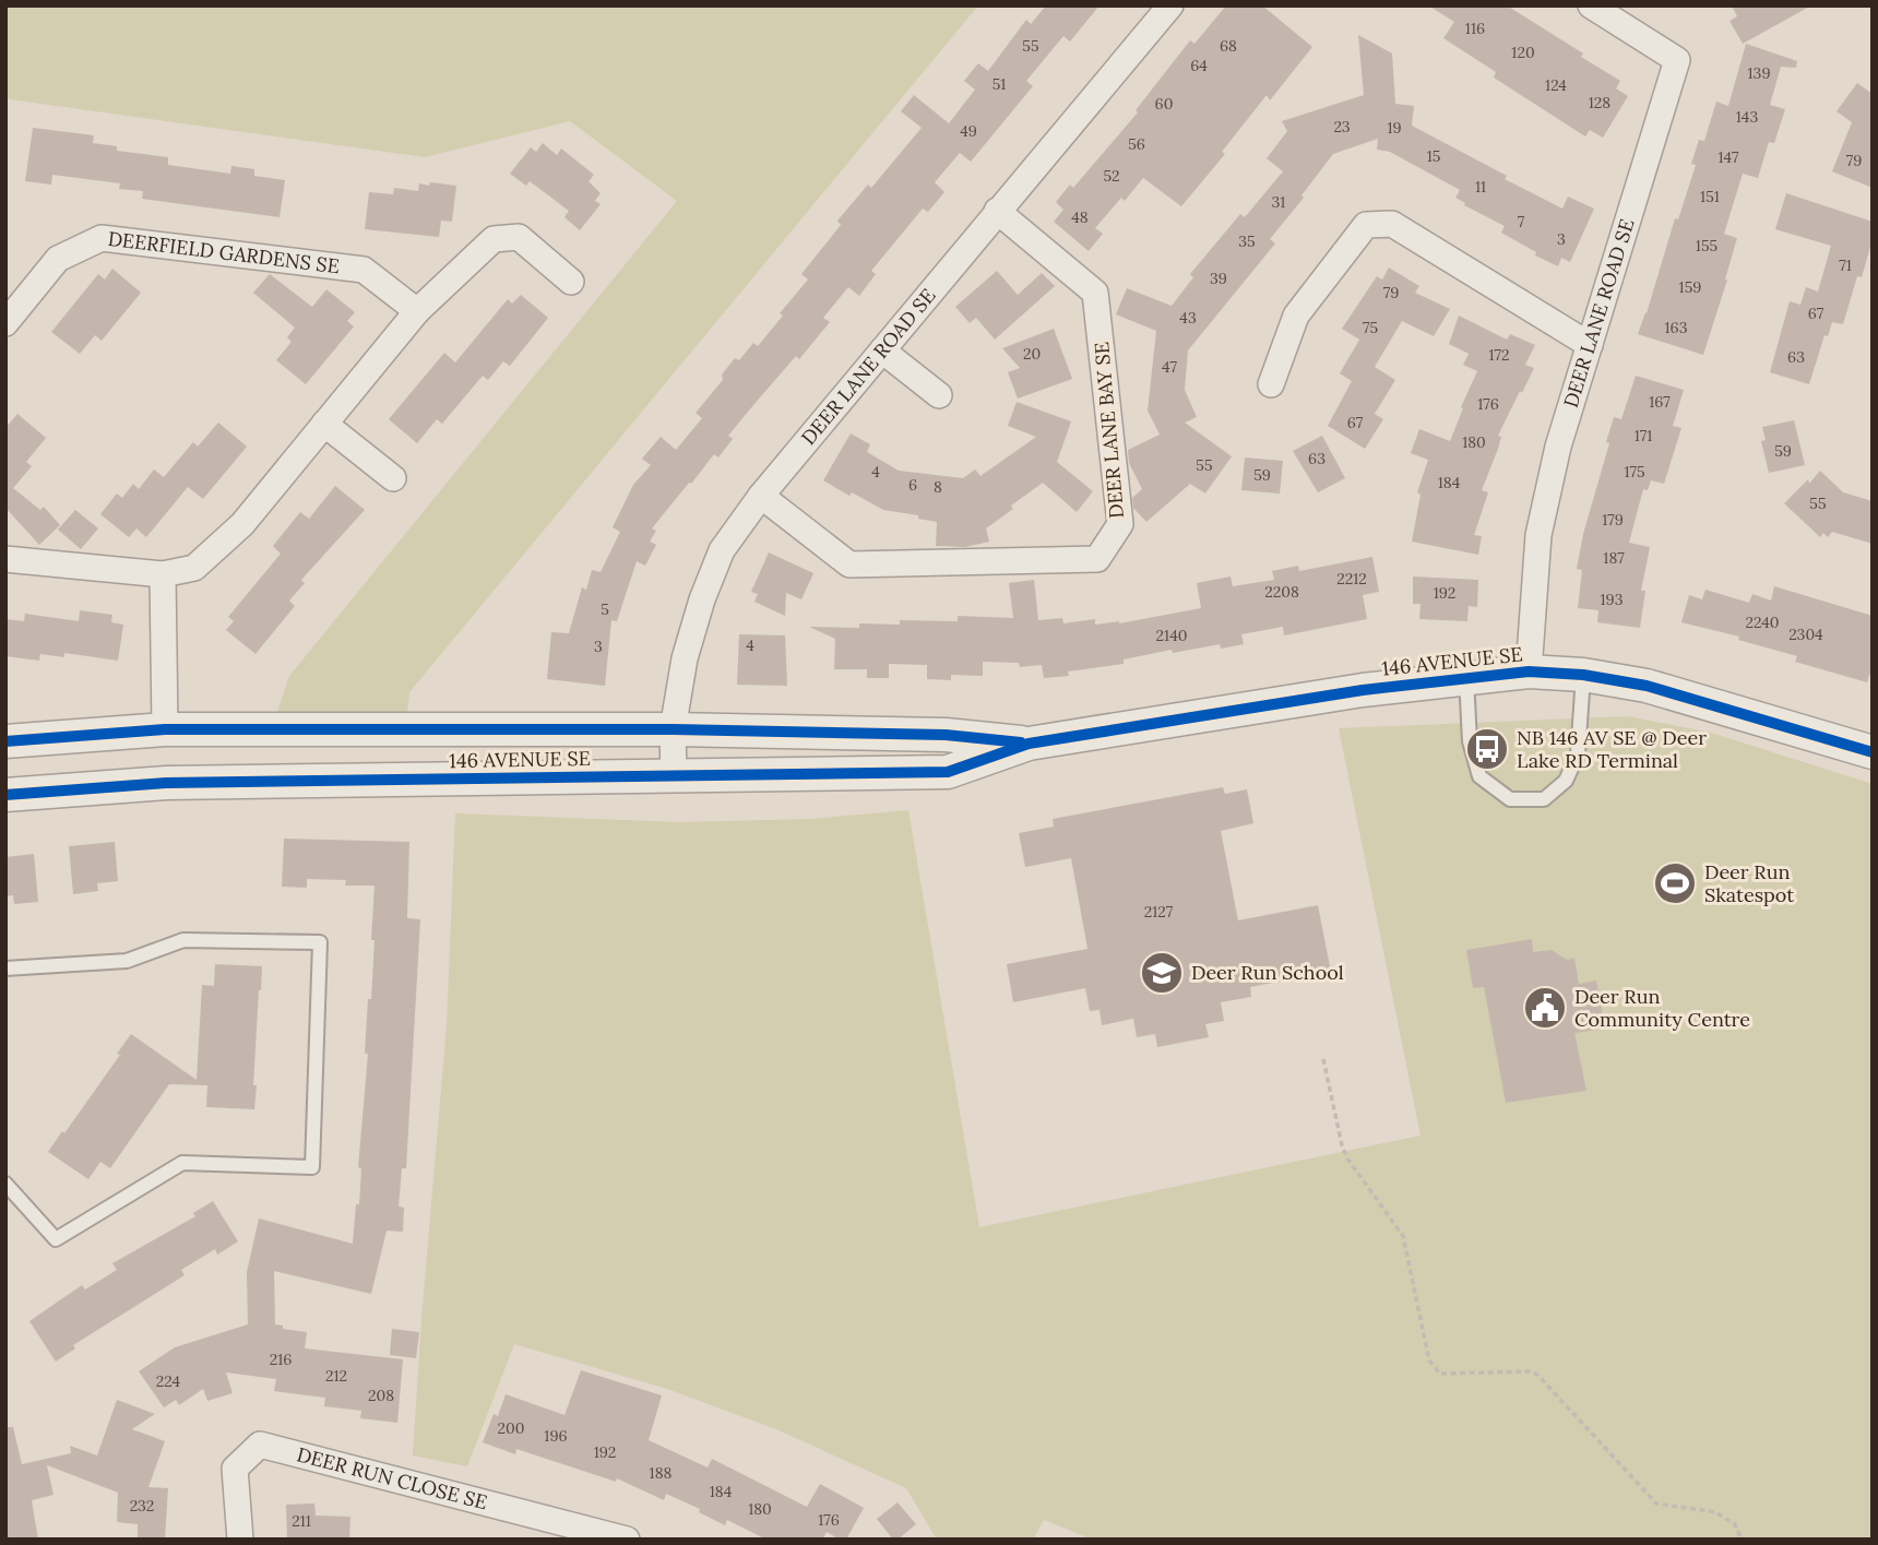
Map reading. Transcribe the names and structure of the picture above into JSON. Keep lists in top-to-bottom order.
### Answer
{
  "streets": {
    "street": [
      "DEERFIELD GARDENS SE",
      "DEER LANE ROAD SE",
      "DEER LANE BAY SE",
      "146 AVENUE SE",
      "DEER RUN CLOSE SE"
    ]
  },
  "crossings": [
    ["DEER LANE ROAD SE", "DEER LANE BAY SE"],
    ["DEER LANE ROAD SE", "146 AVENUE SE"]
  ],
  "places": {
    "bus stop": ["NB 146 AV SE @ Deer Lake RD Terminal"],
    "sports": ["Deer Run Skatespot"],
    "school or university": ["Deer Run School"],
    "public building": ["Deer Run Community Centre"]
  },
  "house_numbers": [
    "116",
    "55",
    "68",
    "120",
    "64",
    "139",
    "51",
    "124",
    "128",
    "60",
    "143",
    "23",
    "19",
    "49",
    "56",
    "15",
    "147",
    "79",
    "52",
    "11",
    "151",
    "31",
    "48",
    "7",
    "3",
    "35",
    "155",
    "71",
    "39",
    "159",
    "79",
    "67",
    "43",
    "75",
    "163",
    "20",
    "172",
    "63",
    "47",
    "167",
    "176",
    "67",
    "171",
    "180",
    "59",
    "63",
    "55",
    "4",
    "175",
    "59",
    "184",
    "6",
    "8",
    "55",
    "179",
    "187",
    "2212",
    "2208",
    "192",
    "193",
    "5",
    "2240",
    "2304",
    "2140",
    "4",
    "3",
    "2127",
    "216",
    "212",
    "224",
    "208",
    "200",
    "196",
    "192",
    "188",
    "184",
    "232",
    "180",
    "176",
    "211"
  ]
}
